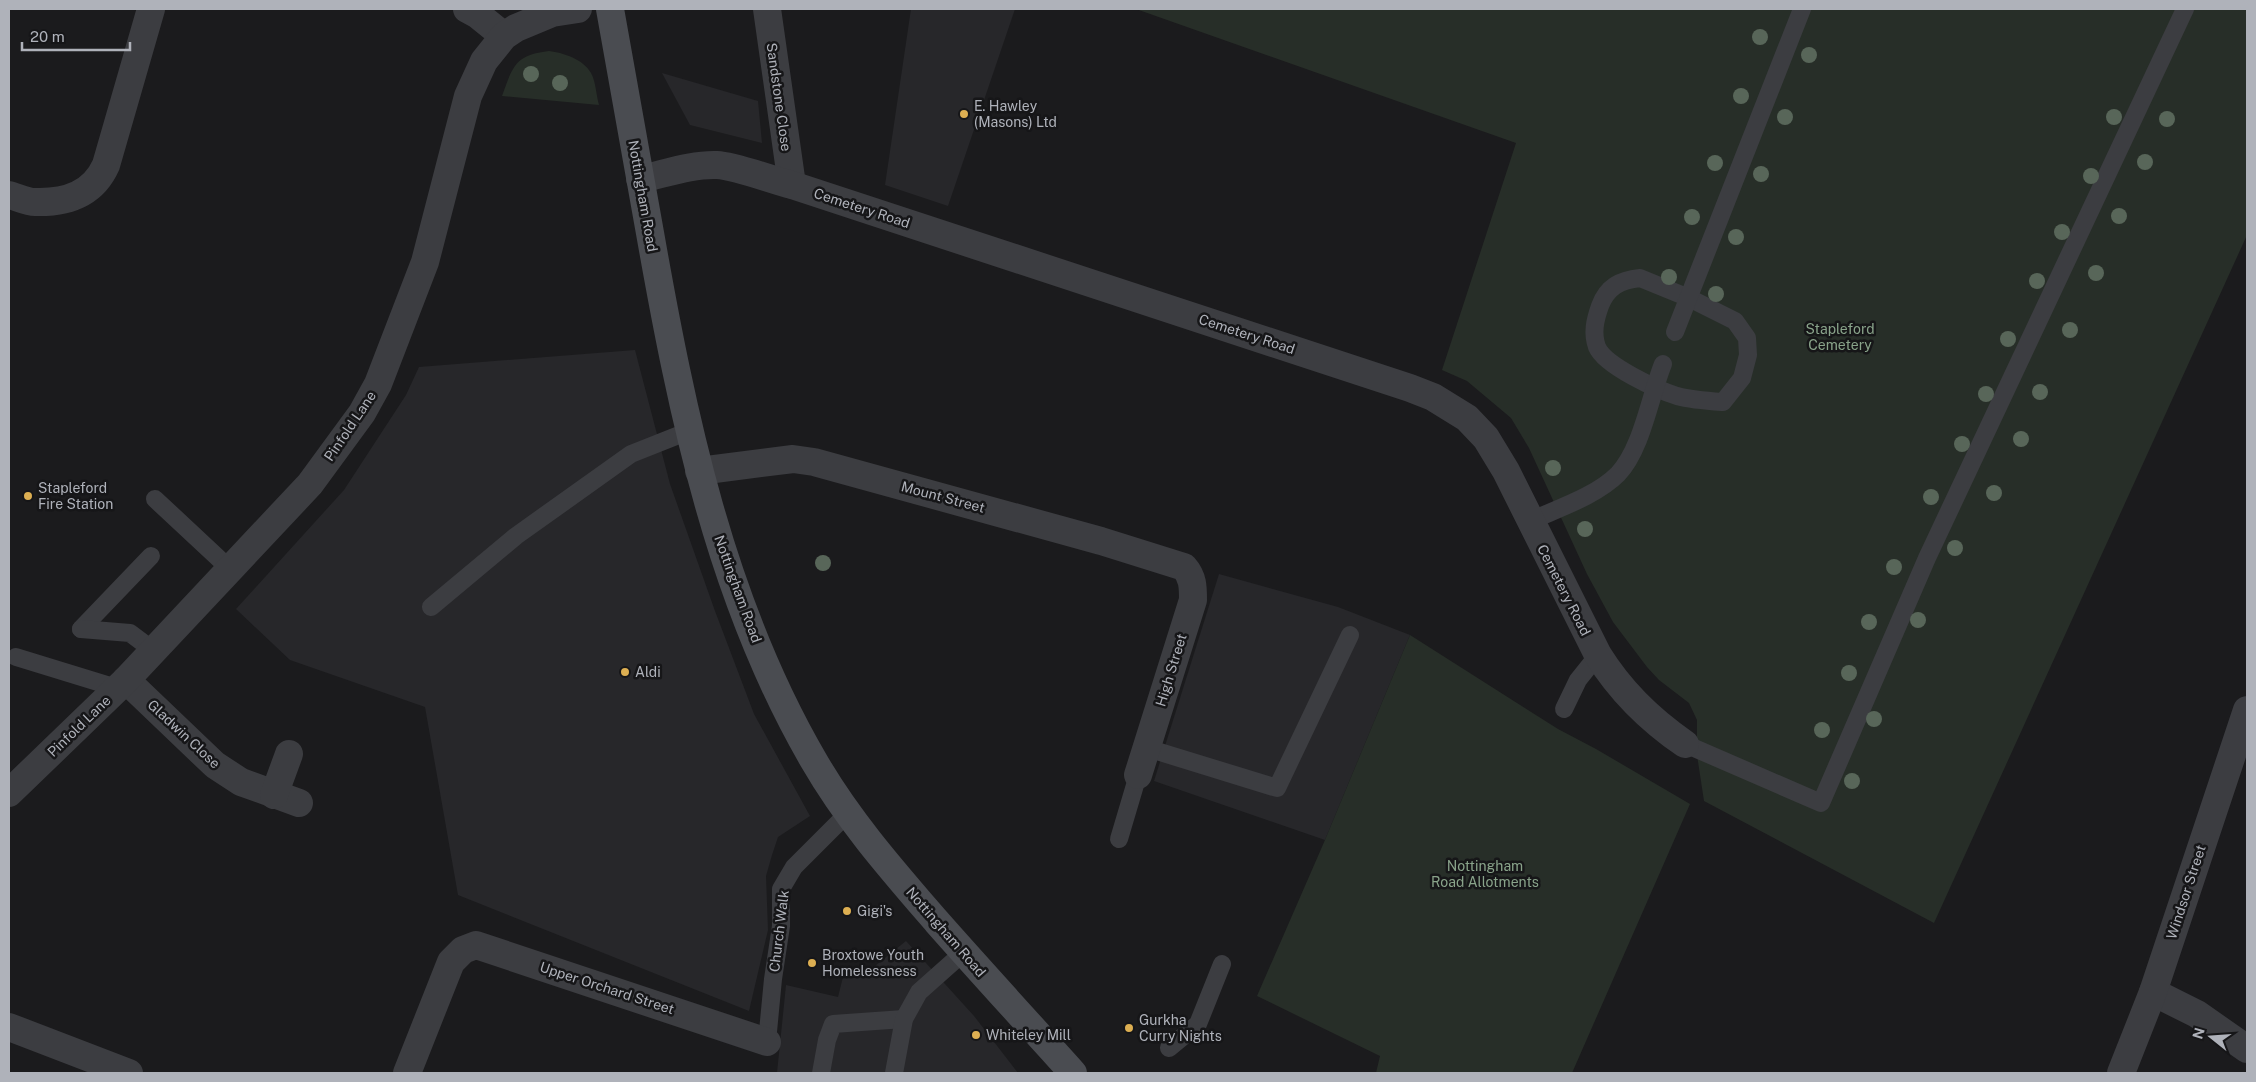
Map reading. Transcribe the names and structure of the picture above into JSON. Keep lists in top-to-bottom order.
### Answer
{
  "streets": {
    "main road": ["Nottingham Road"],
    "street": [
      "Sandstone Close",
      "Cemetery Road",
      "Pinfold Lane",
      "Mount Street",
      "High Street",
      "Gladwin Close",
      "Windsor Street",
      "Upper Orchard Street"
    ],
    "lane": ["Church Walk"]
  },
  "crossings": [
    ["Sandstone Close", "Cemetery Road"],
    ["Nottingham Road", "Cemetery Road"],
    ["Nottingham Road", "Mount Street"],
    ["Nottingham Road", "Church Walk"],
    ["Pinfold Lane", "Gladwin Close"],
    ["Mount Street", "High Street"],
    ["Church Walk", "Upper Orchard Street"]
  ],
  "parks": ["Stapleford Cemetery", "Nottingham Road Allotments"],
  "places": [
    "E. Hawley (Masons) Ltd",
    "Stapleford Fire Station",
    "Aldi",
    "Gigi's",
    "Broxtowe Youth Homelessness",
    "Gurkha Curry Nights",
    "Whiteley Mill"
  ],
  "scale_bar": "20 m",
  "north": "left"
}
